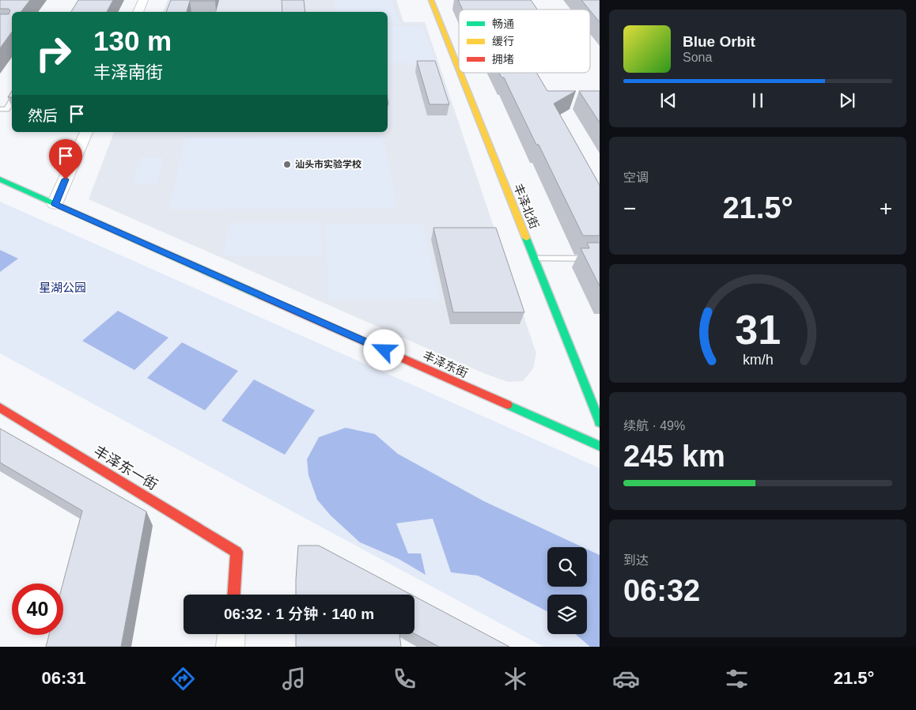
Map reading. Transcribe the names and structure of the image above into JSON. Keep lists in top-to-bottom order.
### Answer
{
  "streets": {
    "street": ["丰泽北街", "丰泽东街", "丰泽东一街"]
  },
  "parks": ["星湖公园"],
  "places": ["汕头市实验学校"],
  "legend": ["畅通", "缓行", "拥堵"],
  "page": {
    "turn": ["130 m", "丰泽南街"],
    "song": ["Blue Orbit", "Sona"],
    "then": "然后",
    "tile": [
      "空调",
      ["续航 · 49%", "245 km"],
      ["到达", "06:32"]
    ],
    "heat": ["−", "21.5°", "+"],
    "limit": "40",
    "trip": "06:32 · 1 分钟 · 140 m",
    "tabs": ["06:31", "21.5°"],
    "gauge": ["31", "km/h"]
  }
}
